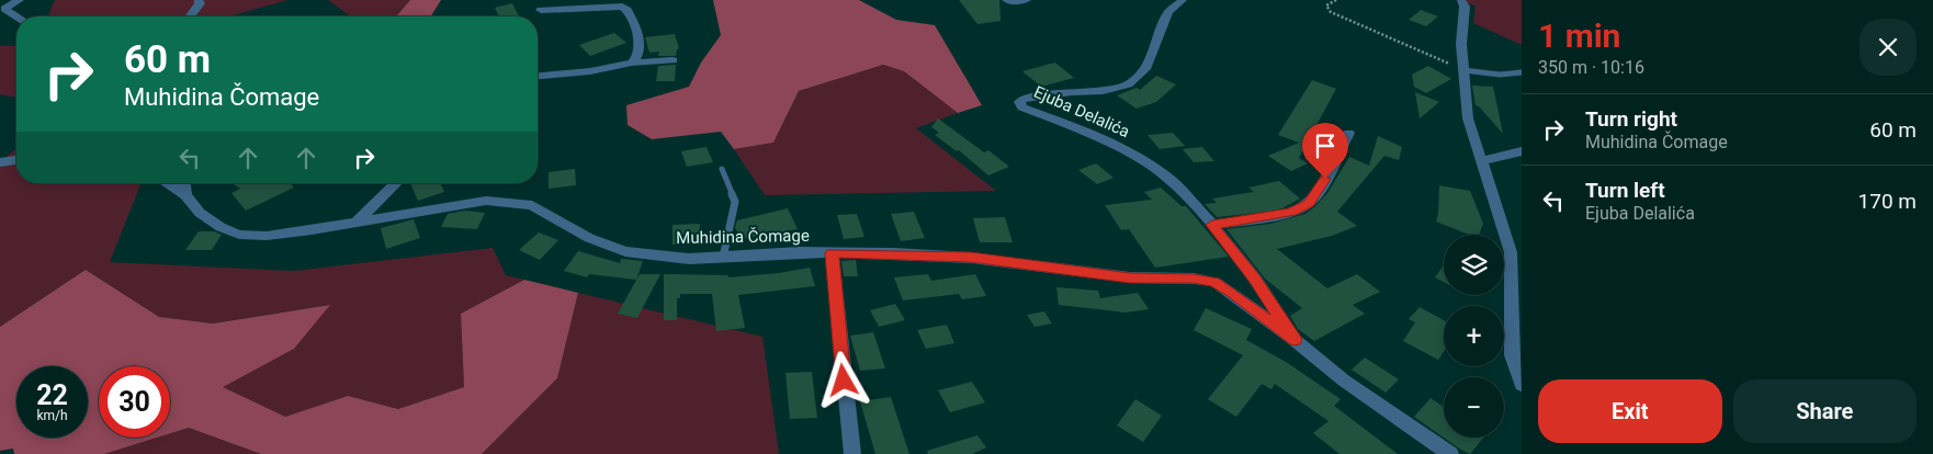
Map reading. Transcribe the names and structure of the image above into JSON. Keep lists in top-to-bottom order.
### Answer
{
  "streets": {
    "street": ["Ejuba Delalića", "Muhidina Čomage"]
  },
  "crossings": [
    ["Ejuba Delalića", "Muhidina Čomage"]
  ],
  "page": {
    "heading": ["1 min", "350 m · 10:16"],
    "turn": ["60 m", "Muhidina Čomage"],
    "list": [
      {
        "name": "Turn right",
        "note": "Muhidina Čomage",
        "value": "60 m"
      },
      {
        "name": "Turn left",
        "note": "Ejuba Delalića",
        "value": "170 m"
      }
    ],
    "map_buttons": ["+", "−"],
    "speed": "22 km/h",
    "limit": "30",
    "buttons": ["Exit", "Share"]
  }
}
